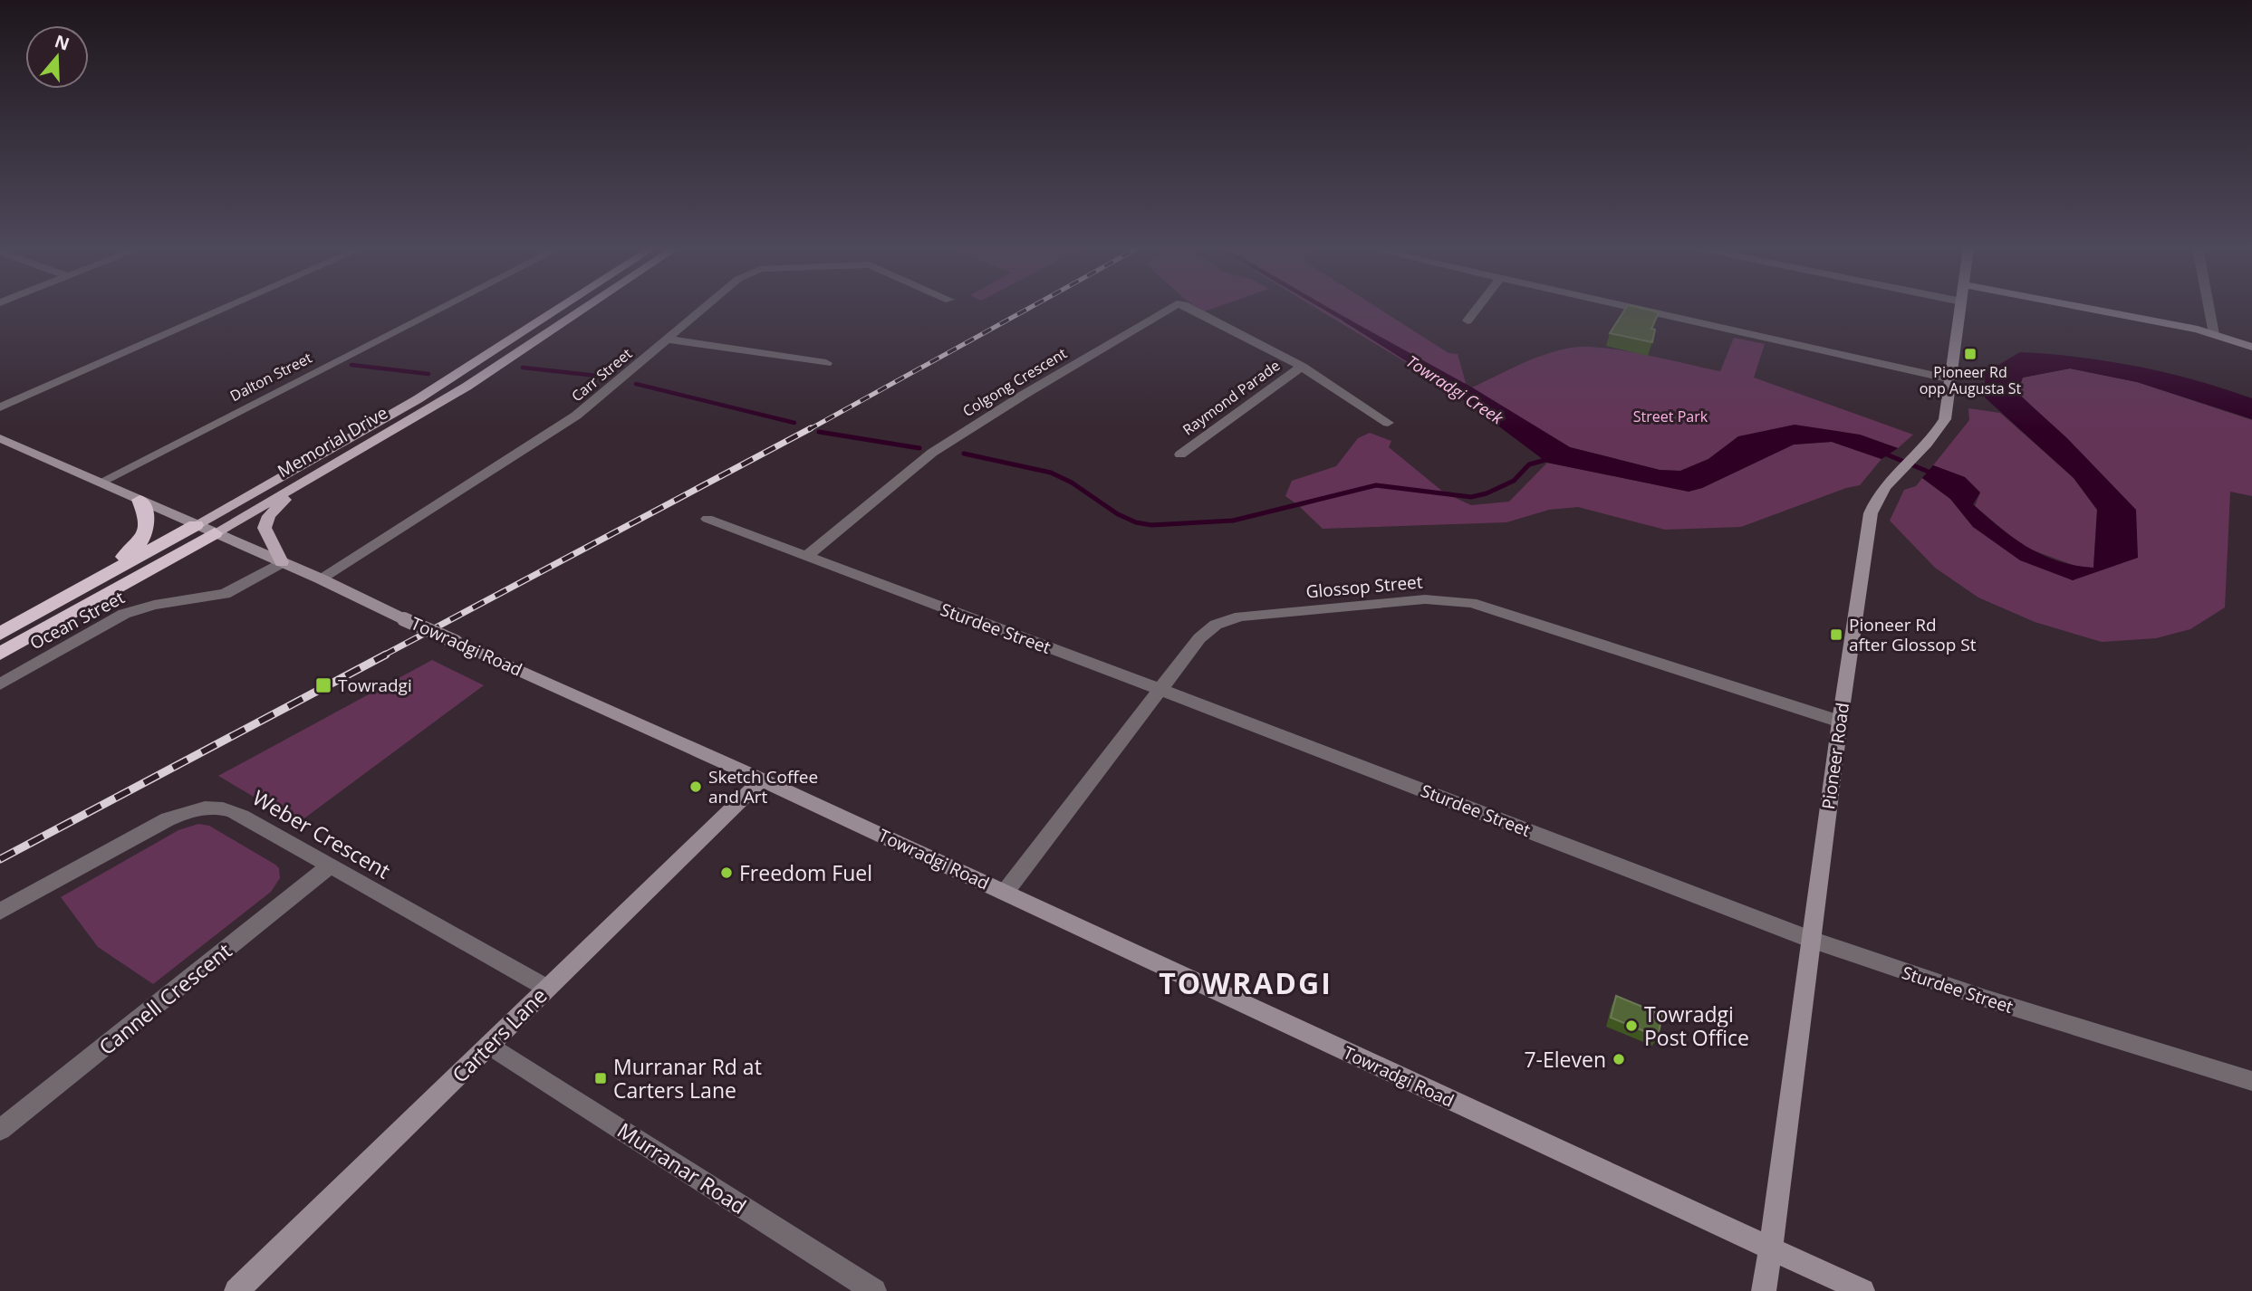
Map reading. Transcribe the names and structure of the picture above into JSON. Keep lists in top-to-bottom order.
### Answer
{
  "streets": {
    "highway": ["Memorial Drive"],
    "main road": ["Towradgi Road", "Pioneer Road", "Carters Lane"],
    "street": [
      "Carr Street",
      "Dalton Street",
      "Colgong Crescent",
      "Raymond Parade",
      "Glossop Street",
      "Ocean Street",
      "Sturdee Street",
      "Weber Crescent",
      "Cannell Crescent",
      "Murranar Road"
    ]
  },
  "crossings": [
    ["Carr Street", "Towradgi Road"],
    ["Dalton Street", "Towradgi Road"],
    ["Colgong Crescent", "Raymond Parade"],
    ["Colgong Crescent", "Sturdee Street"],
    ["Memorial Drive", "Towradgi Road"],
    ["Glossop Street", "Sturdee Street"],
    ["Glossop Street", "Towradgi Road"],
    ["Glossop Street", "Pioneer Road"],
    ["Ocean Street", "Towradgi Road"],
    ["Sturdee Street", "Pioneer Road"],
    ["Towradgi Road", "Pioneer Road"],
    ["Towradgi Road", "Carters Lane"],
    ["Weber Crescent", "Cannell Crescent"],
    ["Weber Crescent", "Carters Lane"],
    ["Carters Lane", "Murranar Road"]
  ],
  "districts": ["TOWRADGI"],
  "water": ["Towradgi Creek"],
  "parks": ["Street Park"],
  "places": {
    "transit": [
      "Pioneer Rd opp Augusta St",
      "Pioneer Rd after Glossop St",
      "Towradgi",
      "Murranar Rd at Carters Lane"
    ],
    "other": [
      "Sketch Coffee and Art",
      "Freedom Fuel",
      "Towradgi Post Office",
      "7-Eleven"
    ]
  },
  "north": "top"
}
